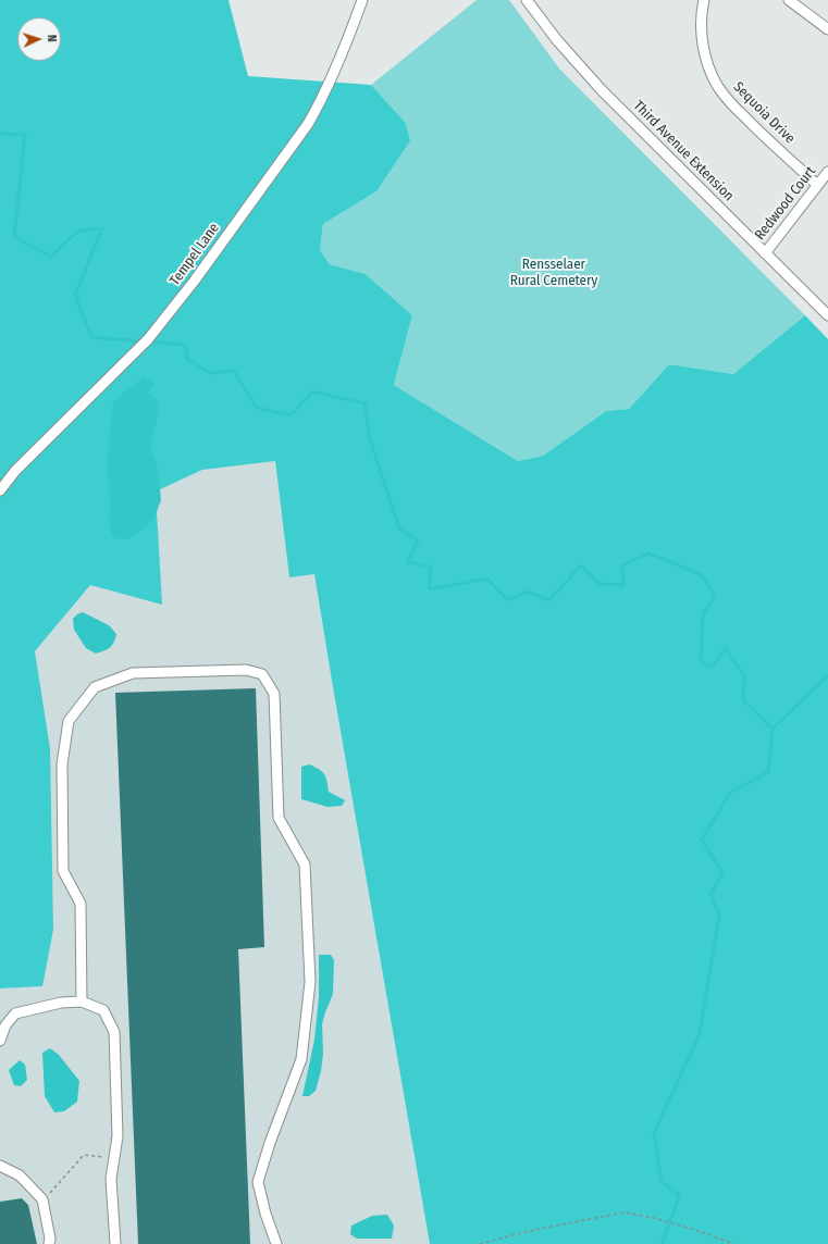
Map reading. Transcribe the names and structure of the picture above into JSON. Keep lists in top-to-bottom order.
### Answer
{
  "streets": {
    "street": [
      "Sequoia Drive",
      "Third Avenue Extension",
      "Redwood Court",
      "Tempel Lane"
    ]
  },
  "crossings": [
    ["Sequoia Drive", "Redwood Court"],
    ["Third Avenue Extension", "Redwood Court"]
  ],
  "parks": ["Rensselaer Rural Cemetery"],
  "north": "right"
}
